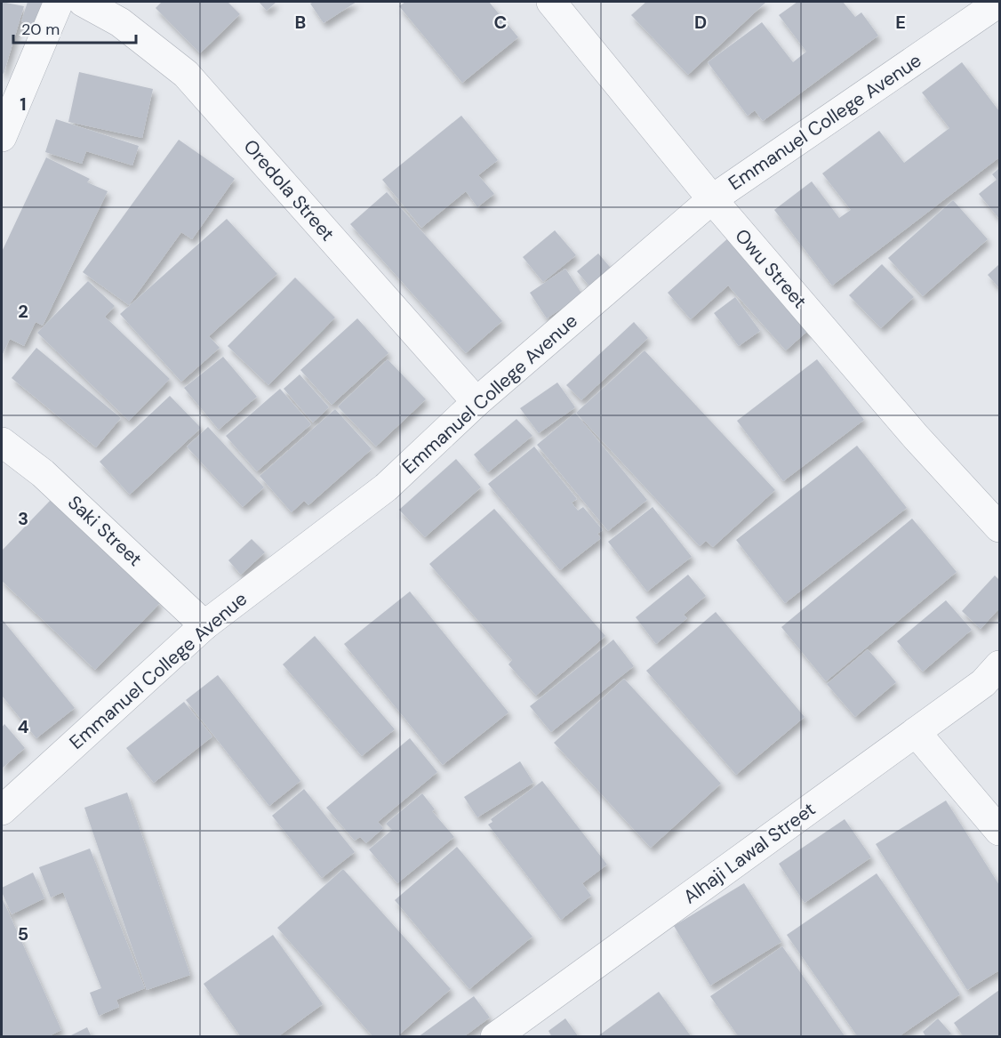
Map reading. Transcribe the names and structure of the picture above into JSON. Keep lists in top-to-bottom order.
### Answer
{
  "streets": {
    "street": [
      "Emmanuel College Avenue",
      "Oredola Street",
      "Owu Street",
      "Saki Street",
      "Alhaji Lawal Street"
    ]
  },
  "crossings": [
    ["Emmanuel College Avenue", "Oredola Street"],
    ["Emmanuel College Avenue", "Owu Street"],
    ["Emmanuel College Avenue", "Saki Street"]
  ],
  "scale_bar": "20 m",
  "grid": {
    "columns": [
      "B",
      "C",
      "D",
      "E"
    ],
    "rows": [
      "1",
      "2",
      "3",
      "4",
      "5"
    ]
  }
}
